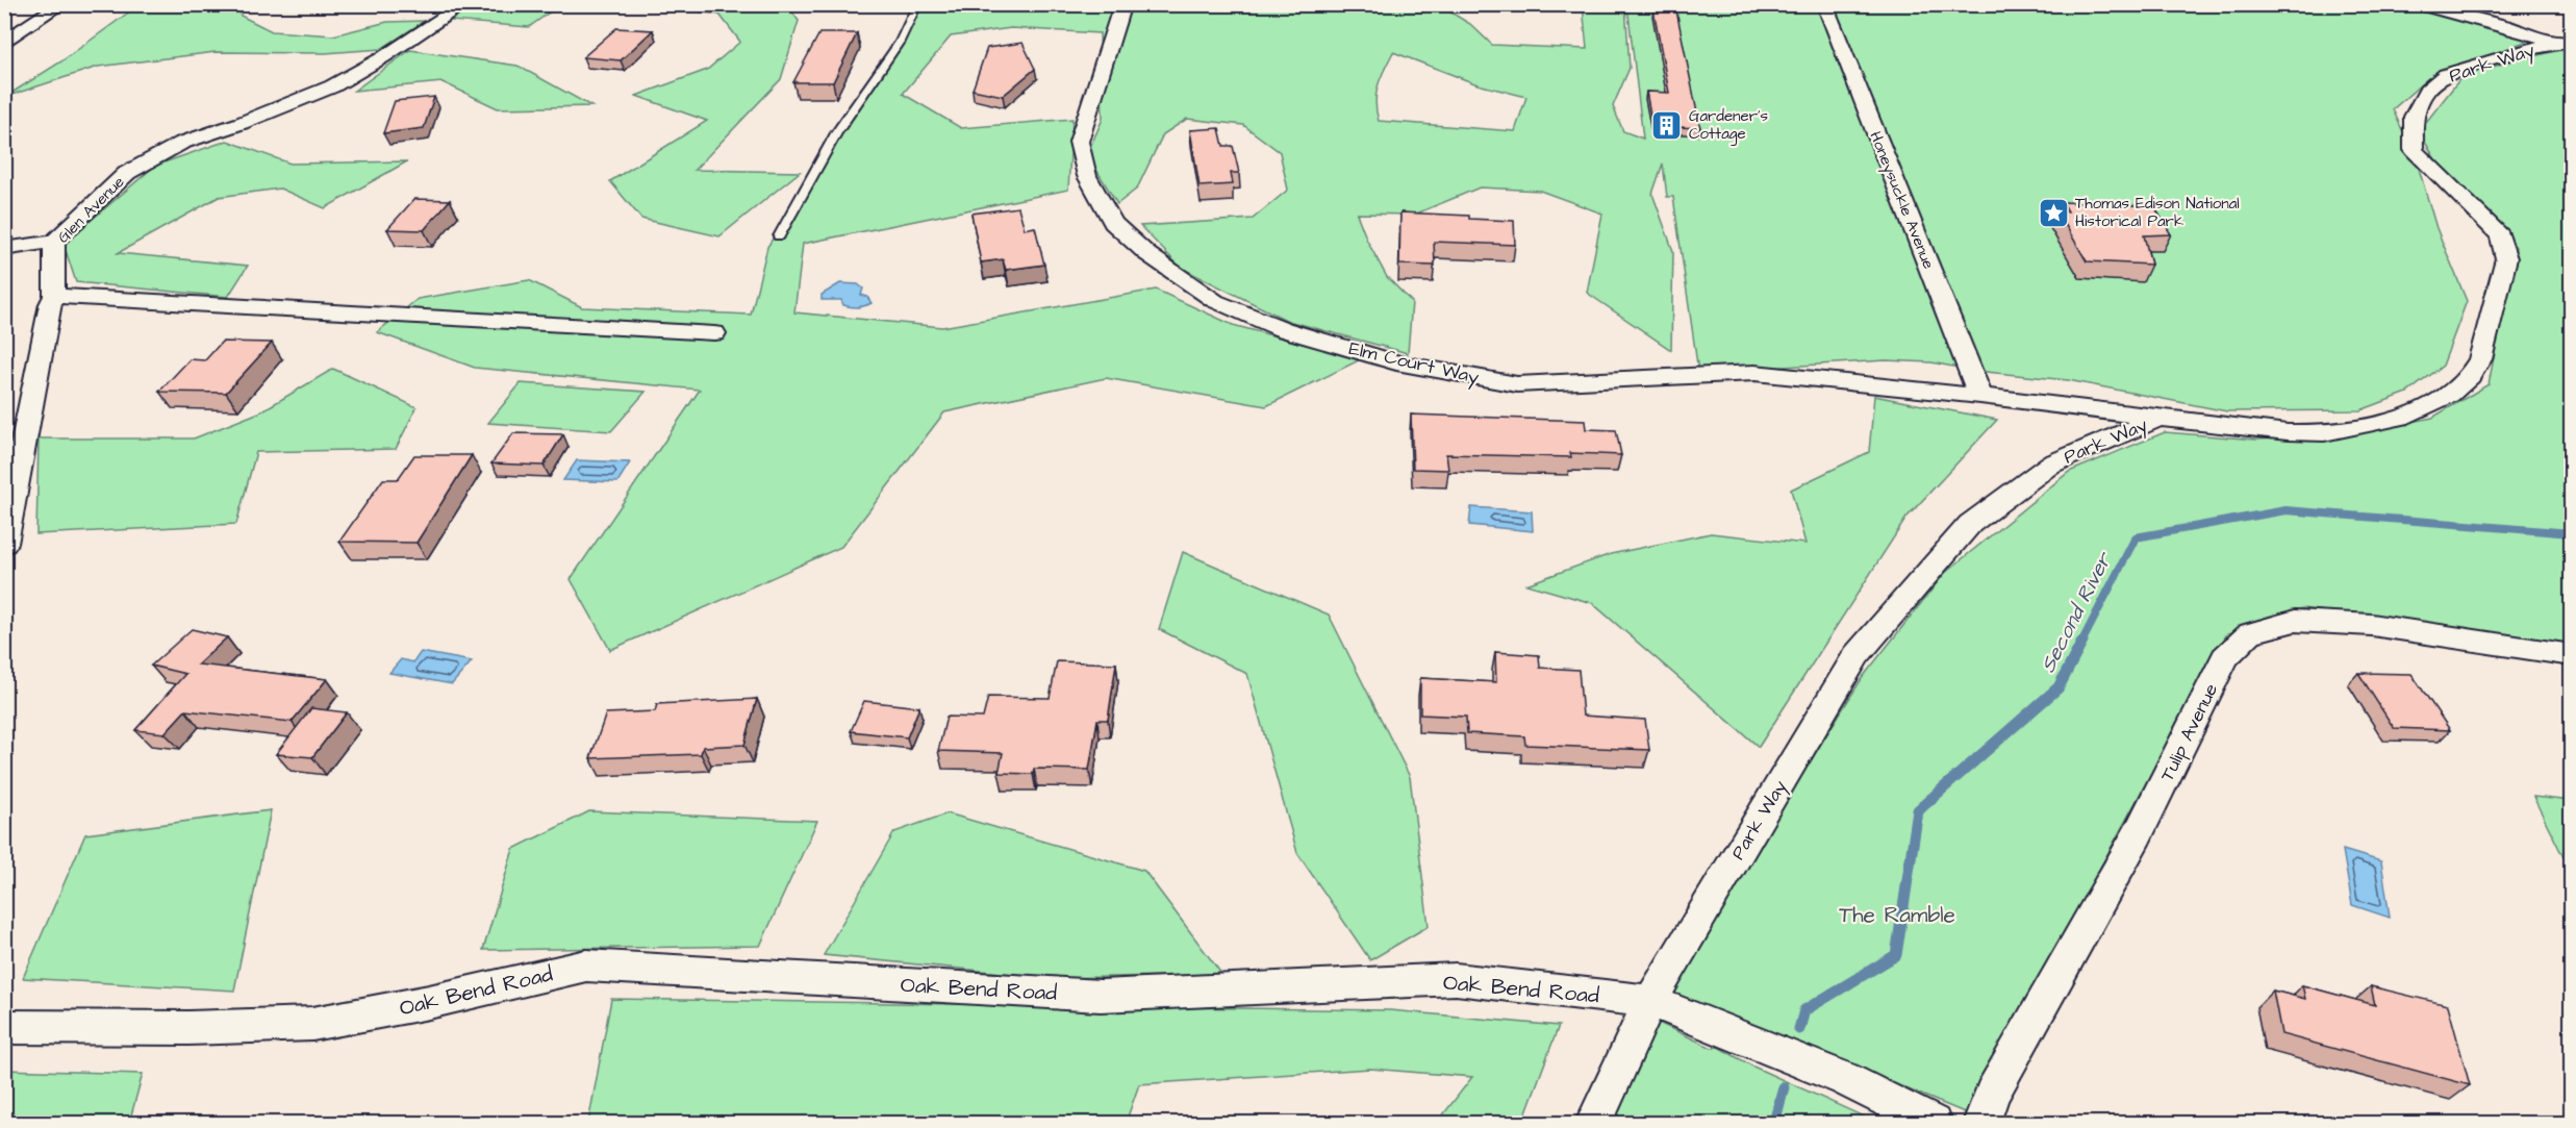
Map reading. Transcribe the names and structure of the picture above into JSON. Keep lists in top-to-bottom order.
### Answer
{
  "streets": {
    "street": [
      "Park Way",
      "Honeysuckle Avenue",
      "Glen Avenue",
      "Elm Court Way",
      "Tulip Avenue",
      "Oak Bend Road"
    ]
  },
  "crossings": [
    ["Park Way", "Elm Court Way"],
    ["Park Way", "Oak Bend Road"],
    ["Honeysuckle Avenue", "Elm Court Way"]
  ],
  "water": ["Second River"],
  "parks": ["The Ramble"],
  "places": {
    "building": ["Gardener's Cottage"],
    "place": ["Thomas Edison National Historical Park"]
  }
}
